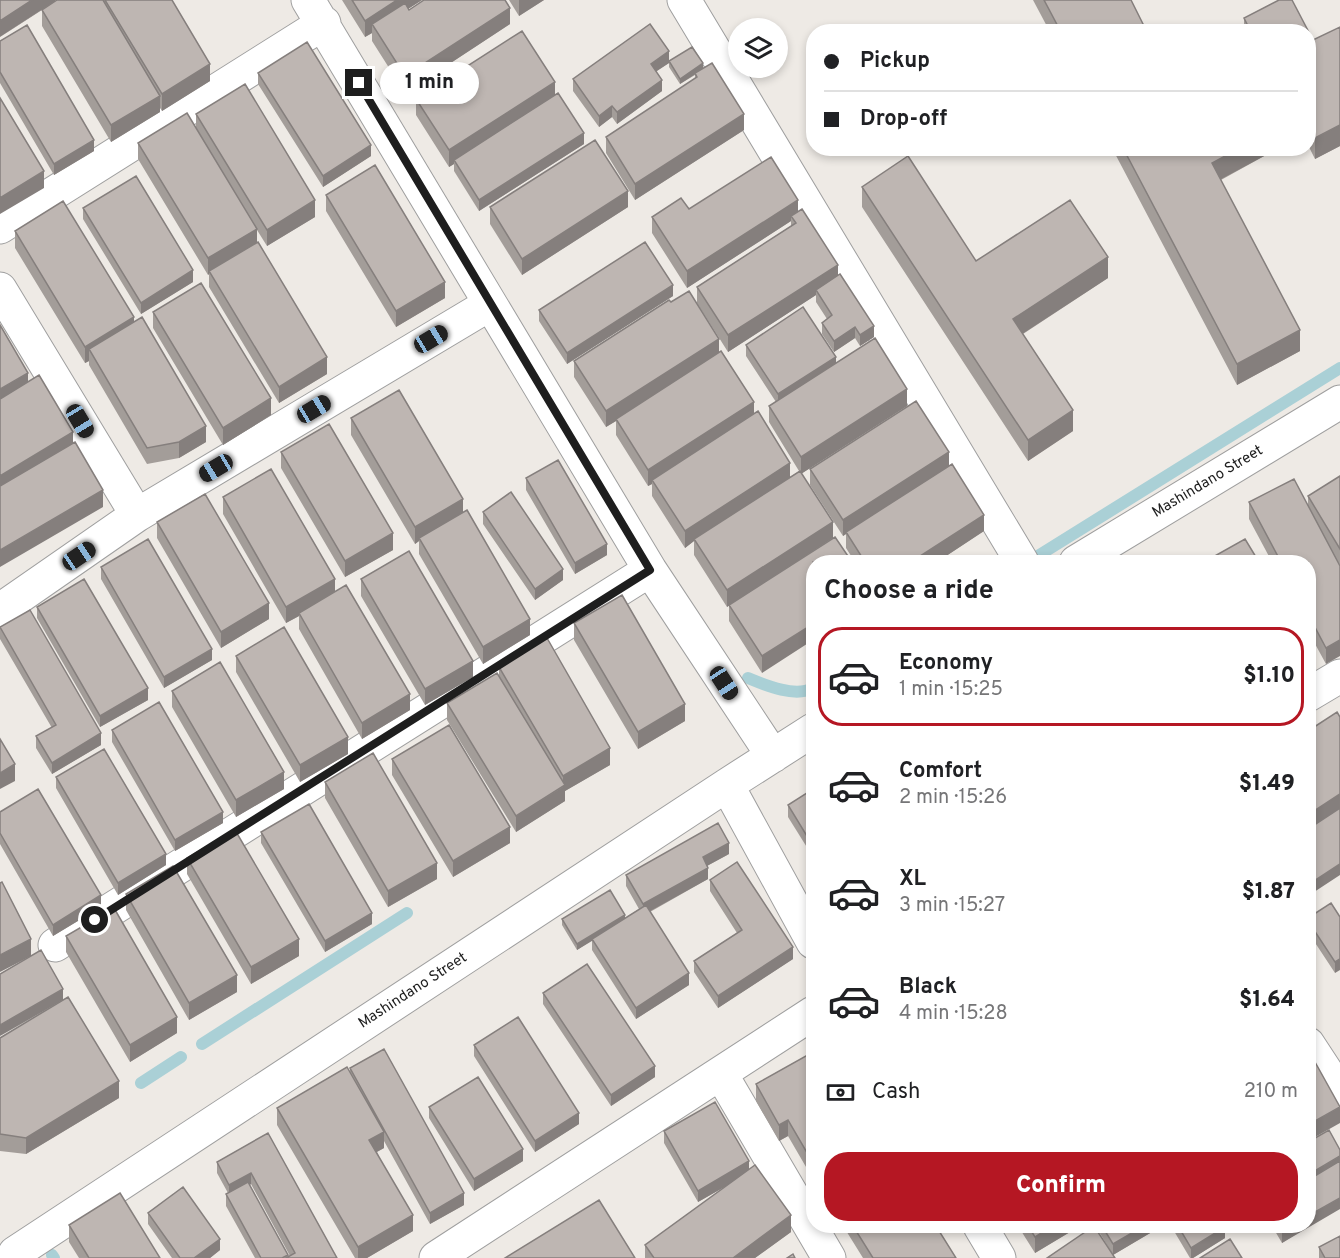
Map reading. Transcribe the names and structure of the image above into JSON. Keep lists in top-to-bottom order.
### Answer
{
  "streets": {
    "street": ["Mashindano Street"]
  },
  "page": {
    "banner": ["Pickup", "Drop-off"],
    "bubble": "1 min",
    "heading": "Choose a ride",
    "list": [
      {
        "name": "Economy",
        "note": "1 min · 15:25",
        "value": "$1.10"
      },
      {
        "name": "Comfort",
        "note": "2 min · 15:26",
        "value": "$1.49"
      },
      {
        "name": "XL",
        "note": "3 min · 15:27",
        "value": "$1.87"
      },
      {
        "name": "Black",
        "note": "4 min · 15:28",
        "value": "$1.64"
      }
    ],
    "pay": ["Cash", "210 m"],
    "buttons": "Confirm"
  }
}
